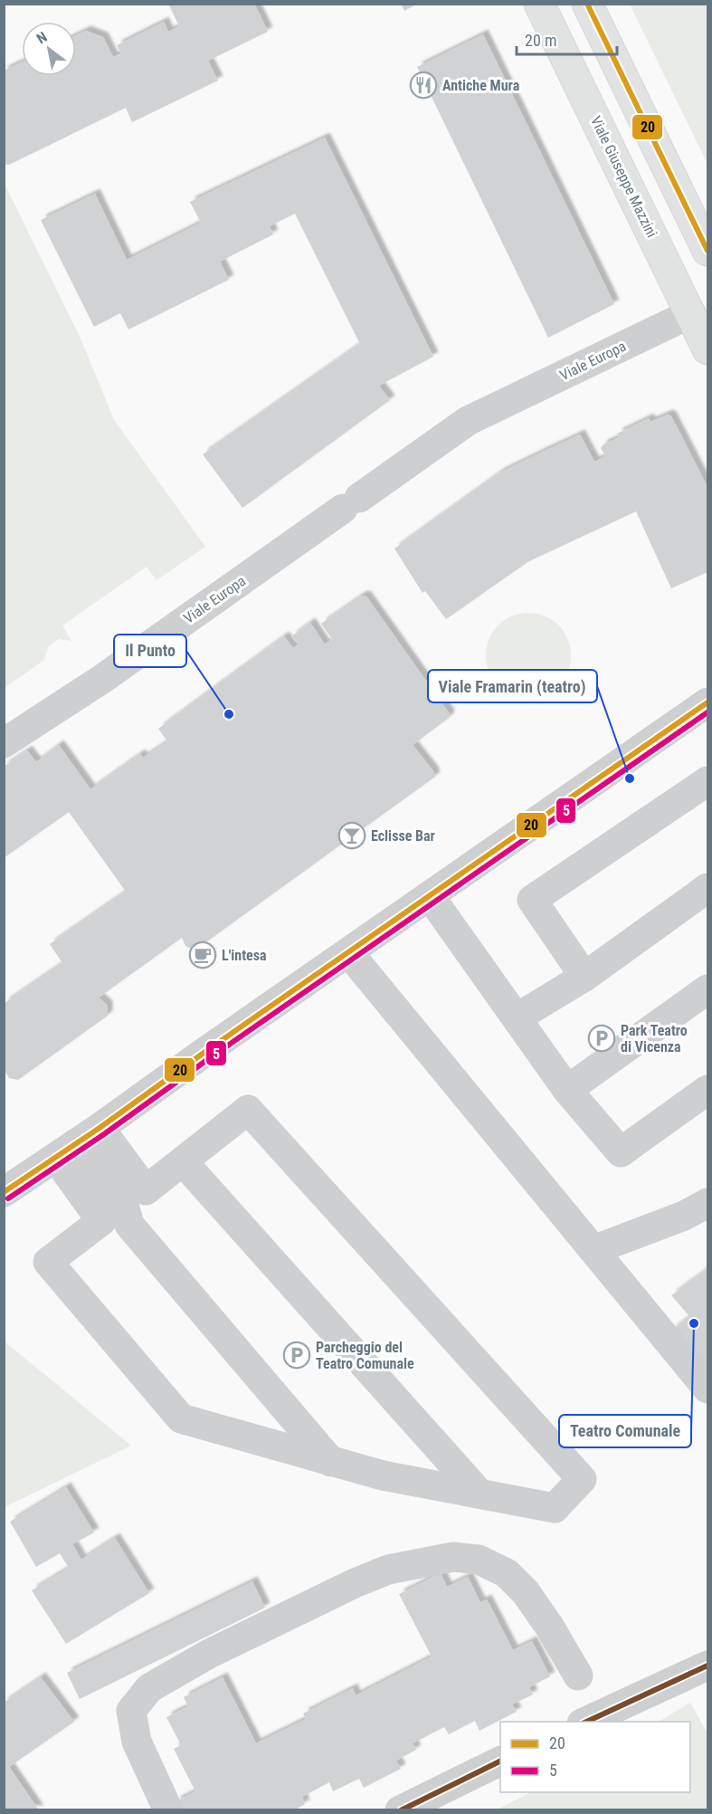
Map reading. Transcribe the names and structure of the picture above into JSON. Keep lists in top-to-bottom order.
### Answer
{
  "streets": {
    "main road": ["Viale Giuseppe Mazzini"],
    "street": ["Viale Europa"]
  },
  "crossings": [
    ["Viale Giuseppe Mazzini", "Viale Europa"]
  ],
  "places": {
    "restaurant": ["Antiche Mura"],
    "other": ["Il Punto", "Viale Framarin (teatro)", "Teatro Comunale"],
    "bar": ["Eclisse Bar"],
    "cafe": ["L'intesa"],
    "parking": ["Park Teatro di Vicenza", "Parcheggio del Teatro Comunale"]
  },
  "lines": ["transit line 20", "transit line 5"],
  "legend": ["20", "5"],
  "scale_bar": "20 m",
  "north": "top left"
}
